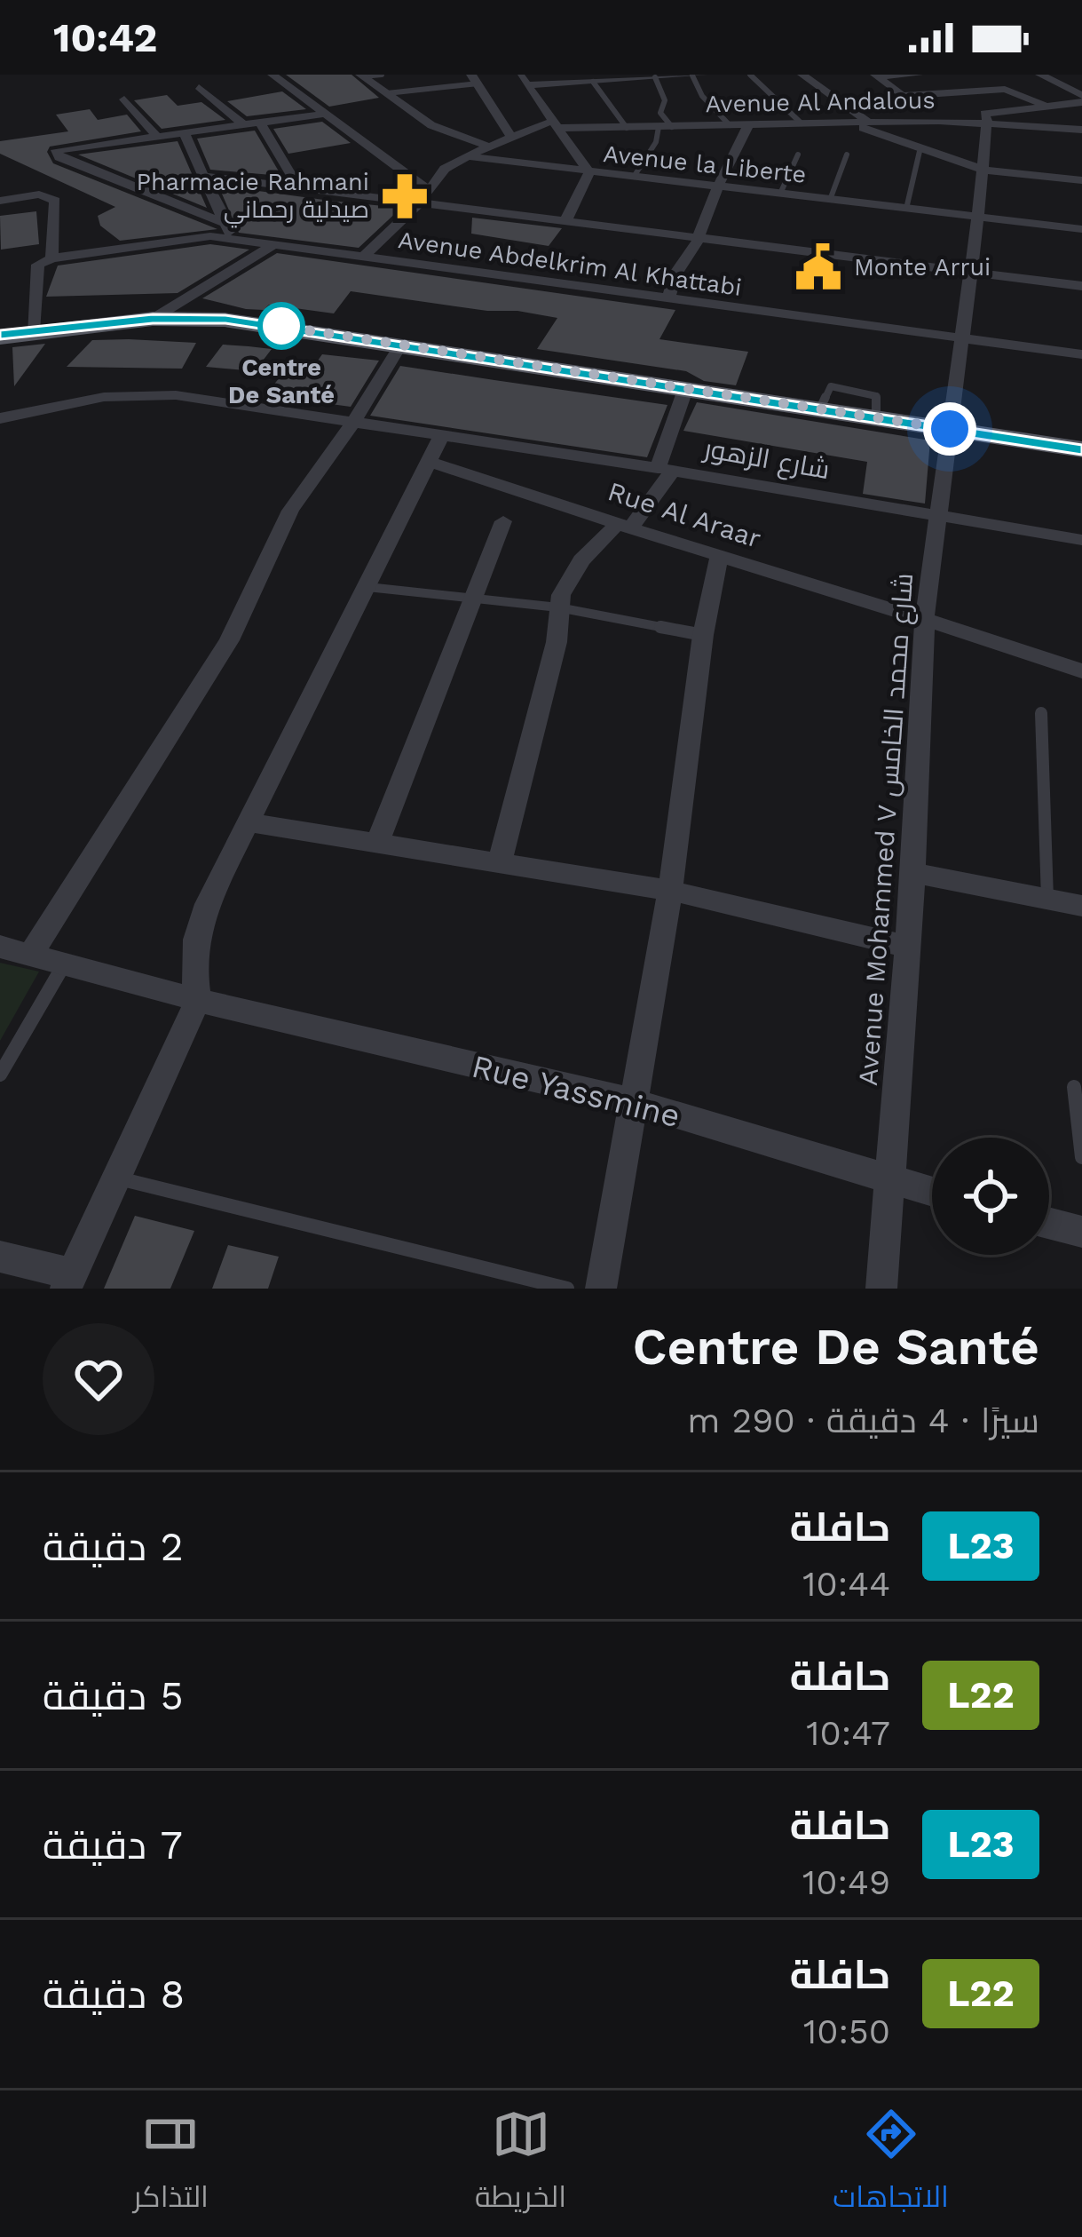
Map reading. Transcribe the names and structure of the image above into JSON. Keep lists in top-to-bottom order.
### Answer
{
  "streets": {
    "street": [
      "Avenue Al Andalous",
      "Avenue la Liberte",
      "Avenue Abdelkrim Al Khattabi",
      "شارع الزهور",
      "Rue Al Araar",
      "Avenue Mohammed V شارع محمد الخامس",
      "Rue Yassmine"
    ]
  },
  "crossings": [
    ["Avenue Al Andalous", "Avenue Mohammed V شارع محمد الخامس"],
    ["Avenue la Liberte", "Avenue Mohammed V شارع محمد الخامس"],
    ["Avenue Abdelkrim Al Khattabi", "Avenue Mohammed V شارع محمد الخامس"],
    ["شارع الزهور", "Avenue Mohammed V شارع محمد الخامس"],
    ["Rue Al Araar", "Avenue Mohammed V شارع محمد الخامس"],
    ["Avenue Mohammed V شارع محمد الخامس", "Rue Yassmine"]
  ],
  "places": {
    "pharmacy": ["Pharmacie Rahmani صيدلية رحماني"],
    "public building": ["Monte Arrui"],
    "other": ["Centre De Santé"]
  },
  "lines": ["bus line L23"],
  "page": {
    "status": "10:42",
    "heading": ["Centre De Santé", "سيرًا · 4 دقيقة · 290 m"],
    "list": [
      {
        "mark": "L23",
        "name": "حافلة",
        "note": "10:44",
        "value": "2 دقيقة"
      },
      {
        "mark": "L22",
        "name": "حافلة",
        "note": "10:47",
        "value": "5 دقيقة"
      },
      {
        "mark": "L23",
        "name": "حافلة",
        "note": "10:49",
        "value": "7 دقيقة"
      },
      {
        "mark": "L22",
        "name": "حافلة",
        "note": "10:50",
        "value": "8 دقيقة"
      }
    ],
    "tabs": ["الاتجاهات", "الخريطة", "التذاكر"]
  }
}
